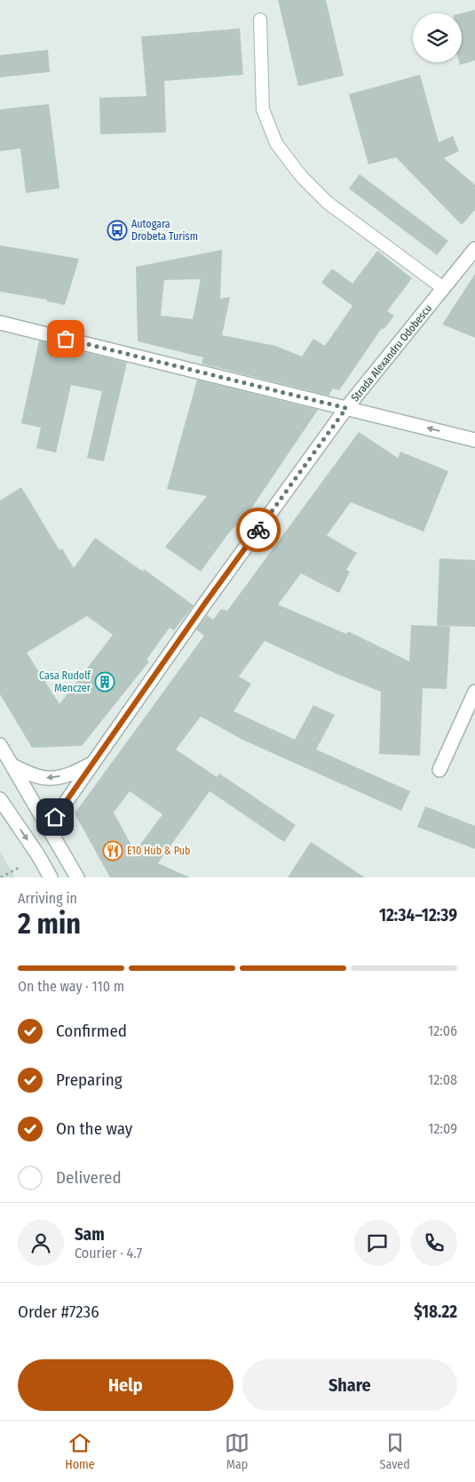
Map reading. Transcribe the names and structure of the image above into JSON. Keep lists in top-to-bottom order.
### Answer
{
  "streets": {
    "street": ["Strada Alexandru Odobescu"]
  },
  "places": {
    "bus stop": ["Autogara Drobeta Turism"],
    "building": ["Casa Rudolf Menczer"],
    "restaurant": ["E10 Hub & Pub"]
  },
  "page": {
    "heading": ["2 min", "Arriving in", "12:34–12:39"],
    "panel": [
      "Sam",
      "Courier · 4.7",
      "Order #7236",
      "$18.22"
    ],
    "bar": "On the way · 110 m",
    "list": [
      ["Confirmed", "12:06"],
      ["Preparing", "12:08"],
      ["On the way", "12:09"],
      "Delivered"
    ],
    "buttons": ["Help", "Share"],
    "tabs": ["Home", "Map", "Saved"]
  }
}
